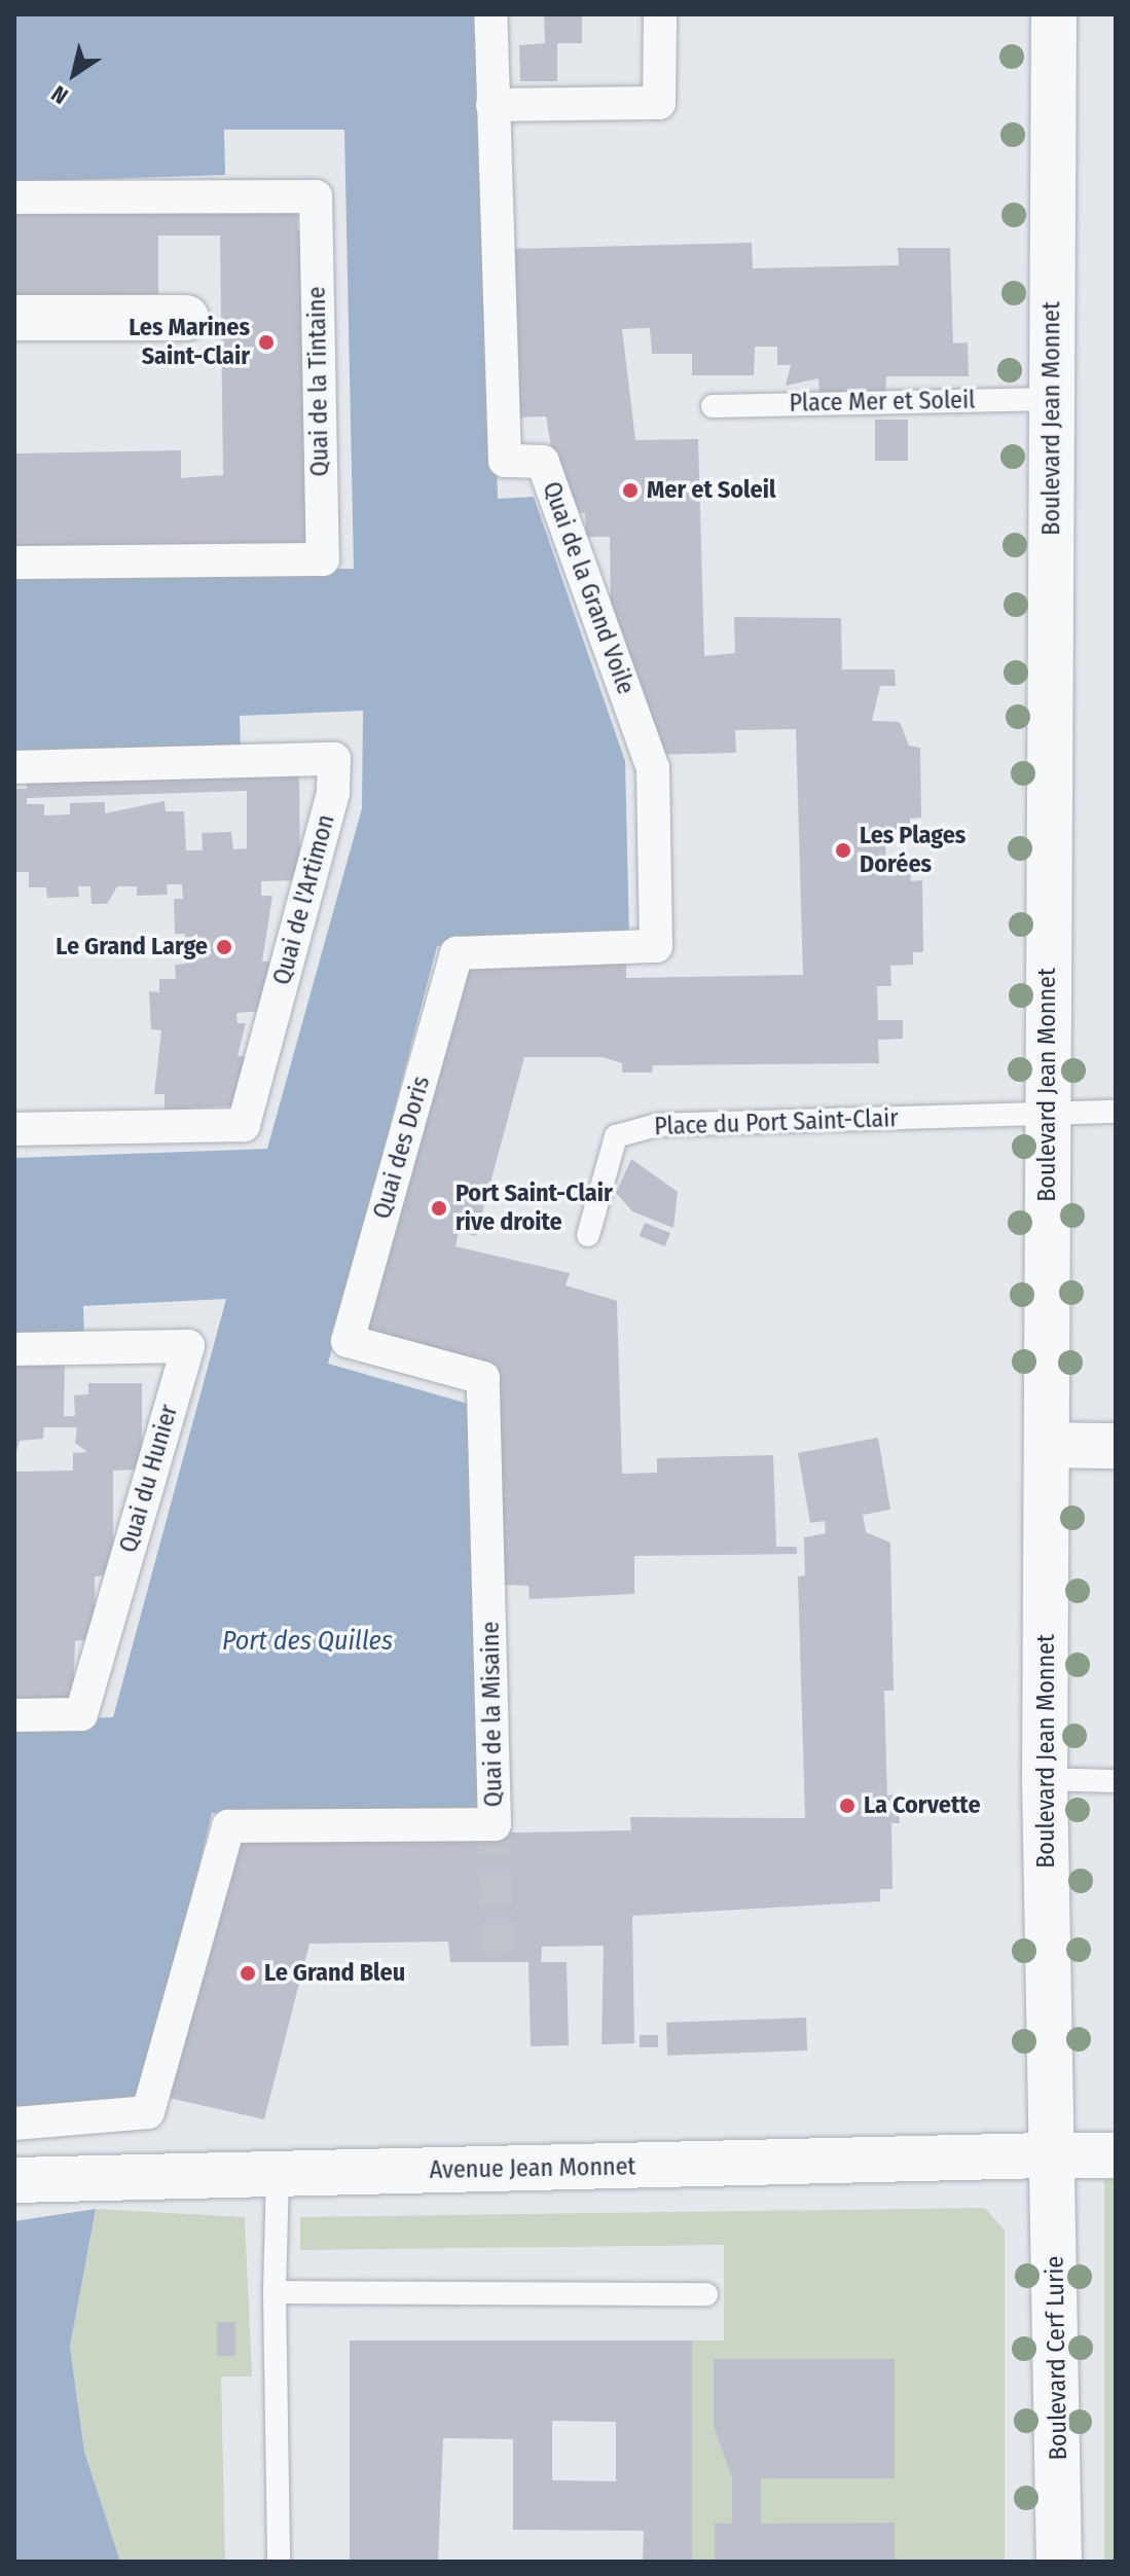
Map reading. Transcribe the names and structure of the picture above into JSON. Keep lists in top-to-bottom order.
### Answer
{
  "streets": {
    "street": [
      "Quai de la Tintaine",
      "Boulevard Jean Monnet",
      "Quai de la Grand Voile",
      "Quai de l'Artimon",
      "Quai des Doris",
      "Quai du Hunier",
      "Quai de la Misaine",
      "Avenue Jean Monnet",
      "Boulevard Cerf Lurie"
    ],
    "lane": ["Place Mer et Soleil", "Place du Port Saint-Clair"]
  },
  "crossings": [
    ["Place Mer et Soleil", "Boulevard Jean Monnet"],
    ["Boulevard Jean Monnet", "Place du Port Saint-Clair"],
    ["Boulevard Jean Monnet", "Avenue Jean Monnet"],
    ["Boulevard Jean Monnet", "Boulevard Cerf Lurie"],
    ["Quai de la Grand Voile", "Quai des Doris"],
    ["Quai des Doris", "Quai de la Misaine"],
    ["Avenue Jean Monnet", "Boulevard Cerf Lurie"]
  ],
  "water": ["Port des Quilles"],
  "places": [
    "Les Marines Saint-Clair",
    "Mer et Soleil",
    "Les Plages Dorées",
    "Le Grand Large",
    "Port Saint-Clair rive droite",
    "La Corvette",
    "Le Grand Bleu"
  ],
  "north": "bottom left"
}
